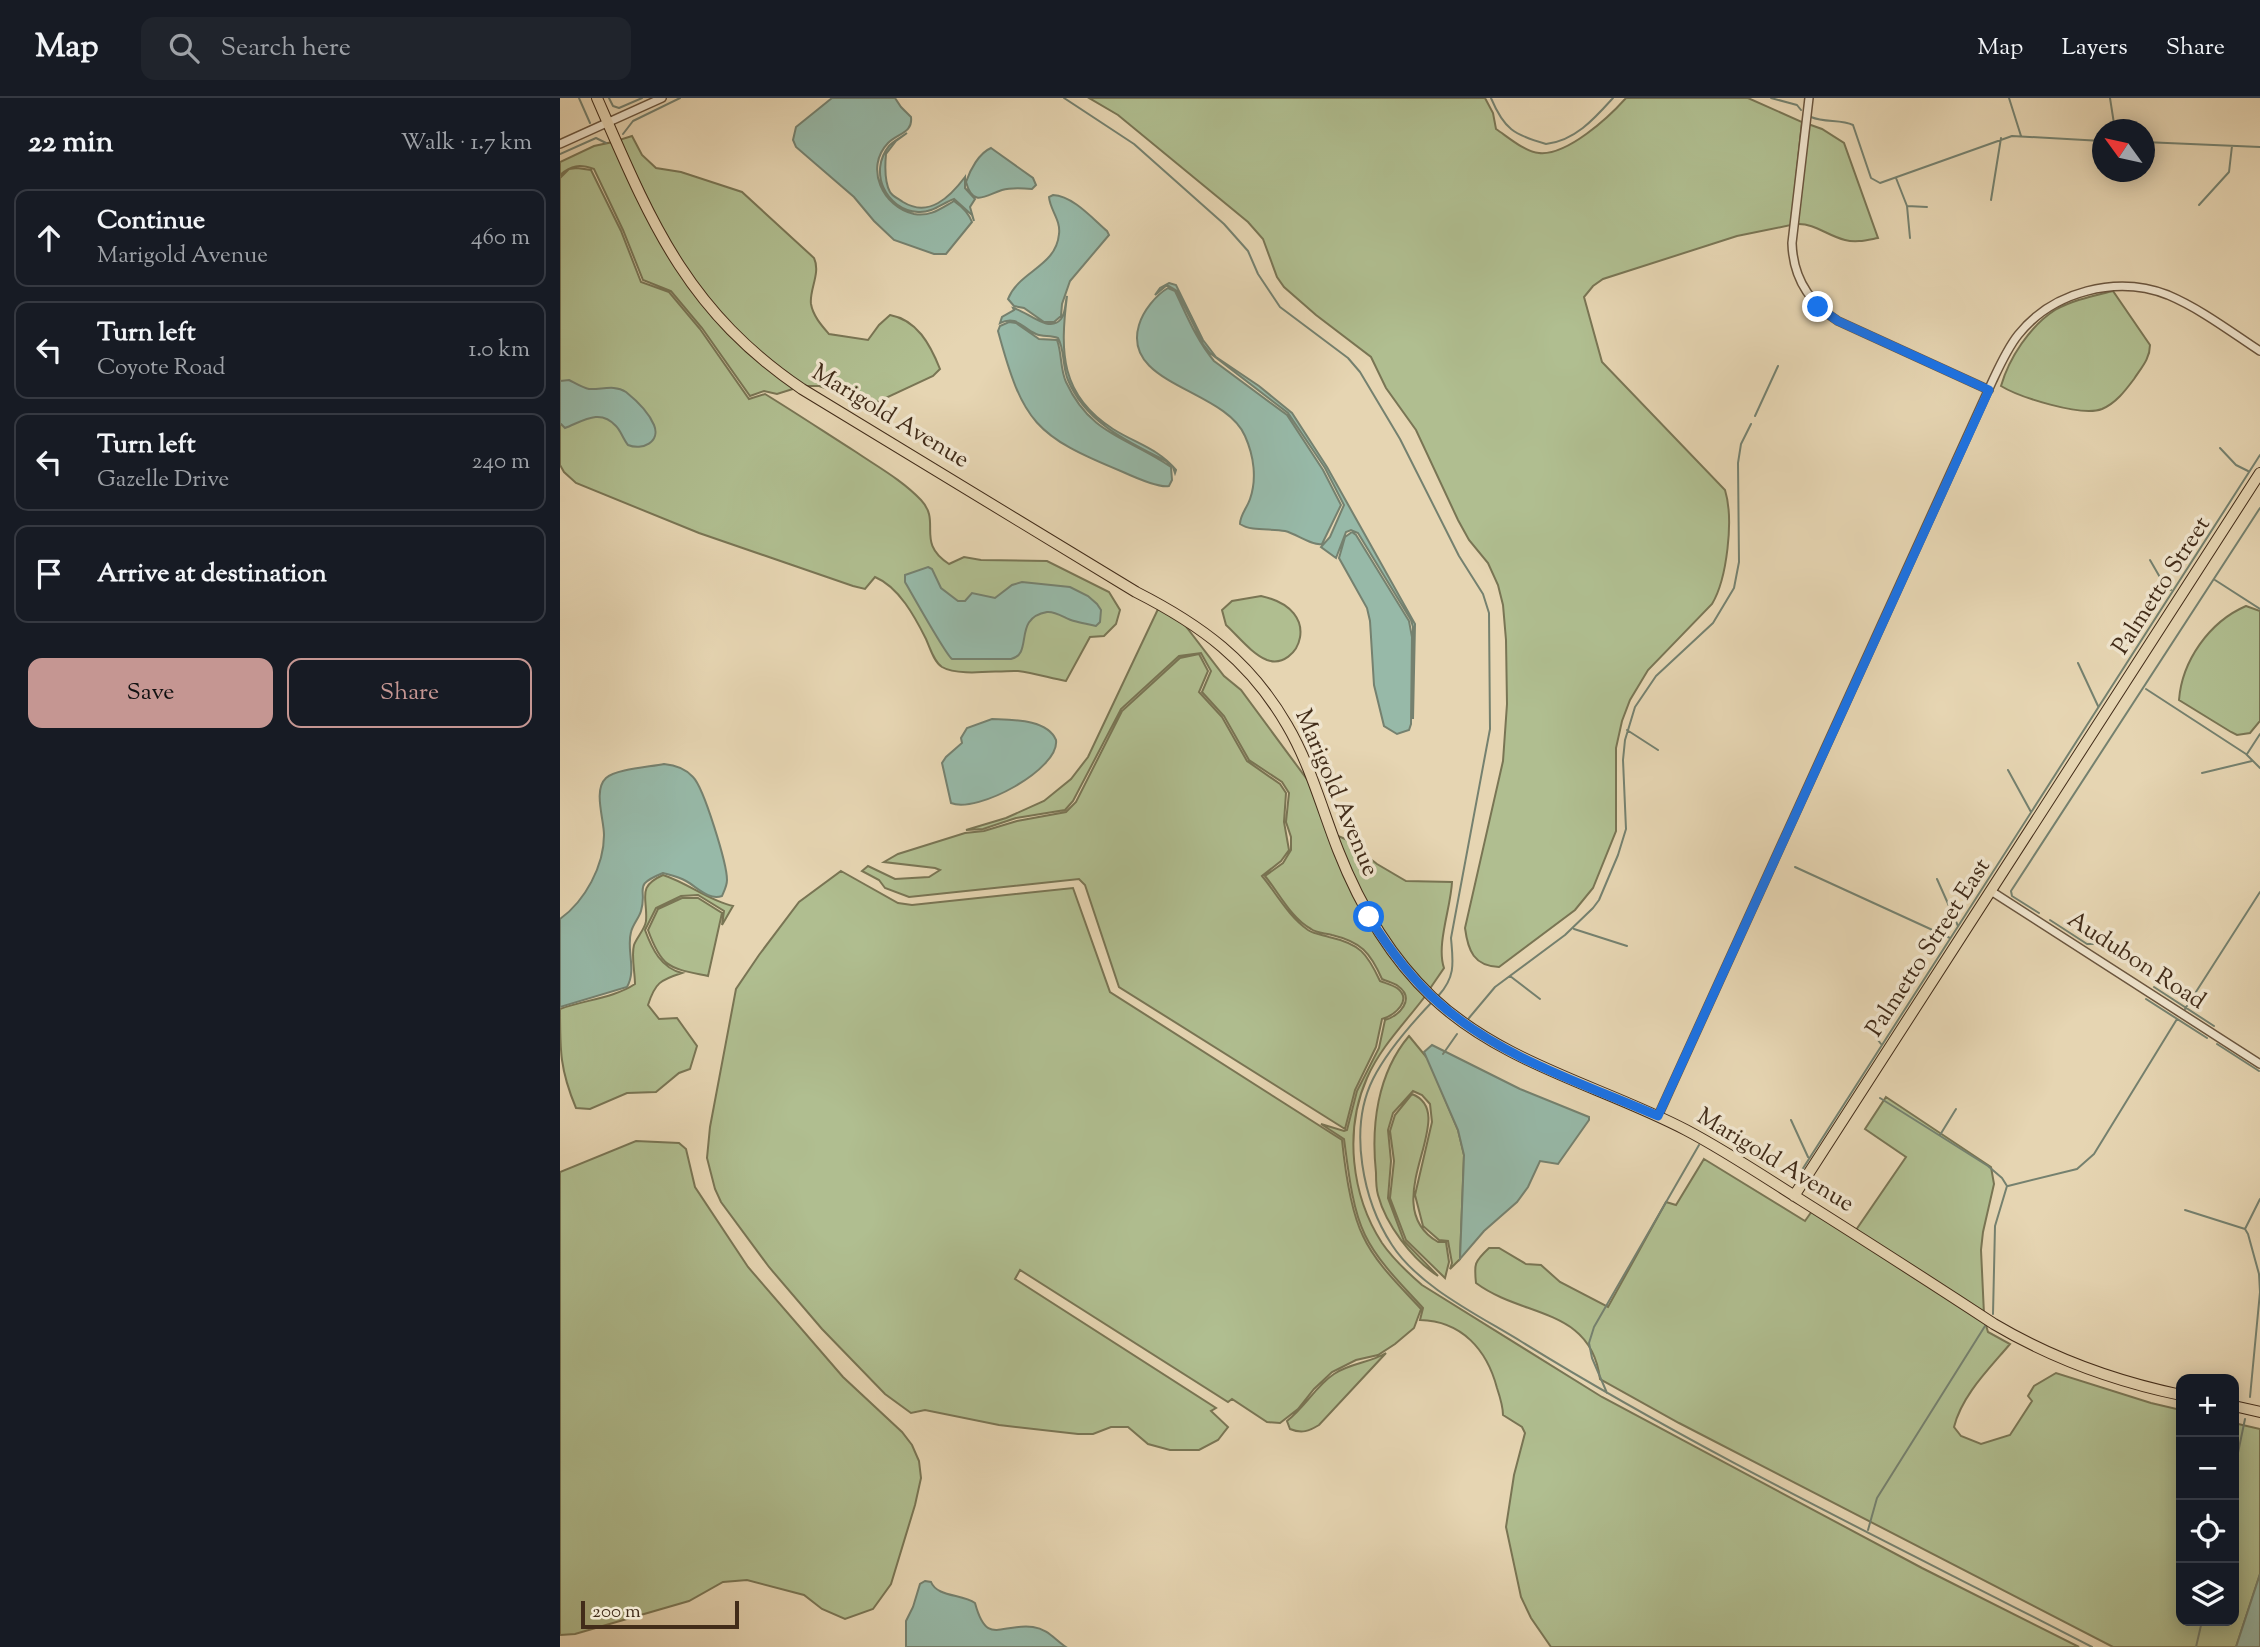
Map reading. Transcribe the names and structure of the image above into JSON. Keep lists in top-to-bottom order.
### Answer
{
  "streets": {
    "main road": ["Marigold Avenue", "Palmetto Street", "Palmetto Street East"],
    "street": ["Audubon Road"]
  },
  "crossings": [
    ["Marigold Avenue", "Palmetto Street East"],
    ["Palmetto Street", "Palmetto Street East"],
    ["Palmetto Street East", "Audubon Road"]
  ],
  "scale_bar": "200 m",
  "north": "top left",
  "page": {
    "header": "Map",
    "search": "Search here",
    "nav": ["Map", "Layers", "Share"],
    "heading": ["22 min", "Walk · 1.7 km"],
    "list": [
      ["Continue", "Marigold Avenue", "460 m"],
      ["Turn left", "Coyote Road", "1.0 km"],
      ["Turn left", "Gazelle Drive", "240 m"],
      "Arrive at destination"
    ],
    "buttons": ["Save", "Share"],
    "map_buttons": ["+", "−"],
    "scale": "200 m"
  }
}
